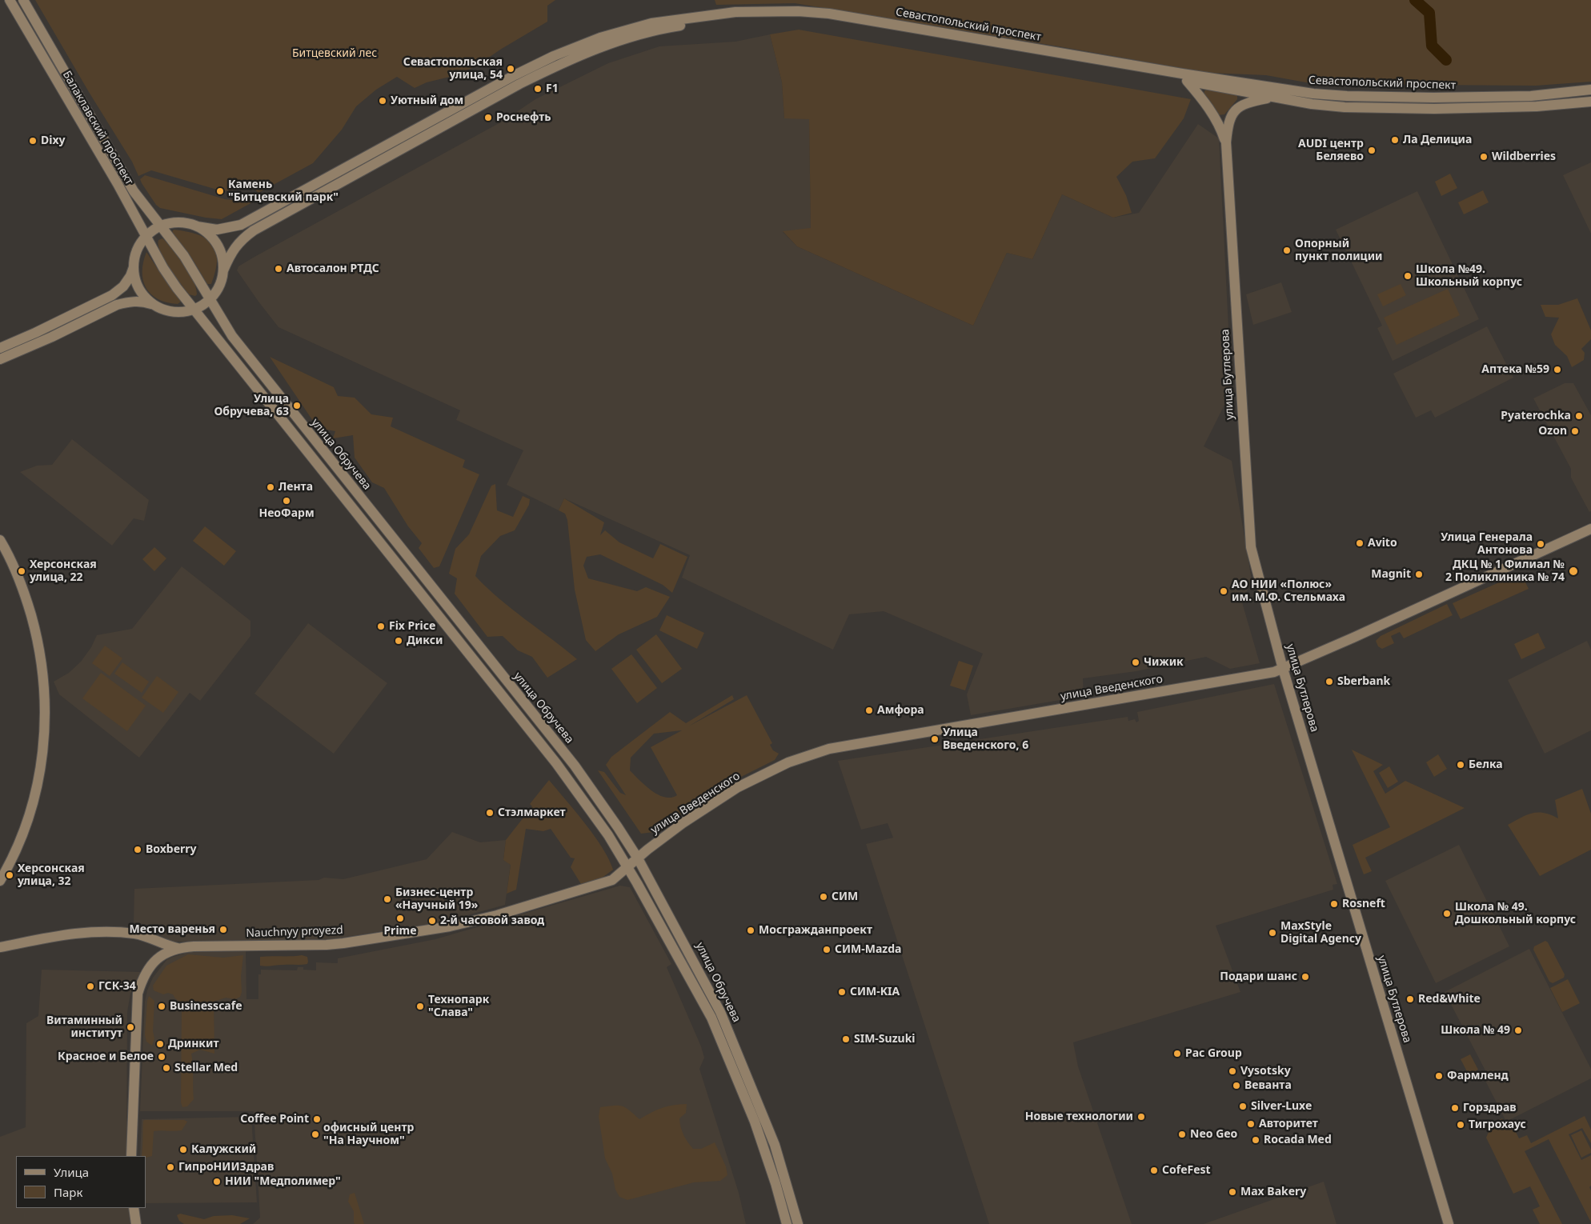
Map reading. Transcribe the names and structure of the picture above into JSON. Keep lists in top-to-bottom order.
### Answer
{
  "streets": {
    "main road": [
      "Севастопольский проспект",
      "Балаклавский проспект",
      "улица Бутлерова",
      "улица Обручева",
      "улица Введенского",
      "Nauchnyy proyezd"
    ]
  },
  "crossings": [
    ["Севастопольский проспект", "Балаклавский проспект"],
    ["Севастопольский проспект", "улица Бутлерова"],
    ["Севастопольский проспект", "улица Обручева"],
    ["Балаклавский проспект", "улица Обручева"],
    ["улица Бутлерова", "улица Введенского"],
    ["улица Обручева", "улица Введенского"],
    ["улица Обручева", "Nauchnyy proyezd"],
    ["улица Введенского", "Nauchnyy proyezd"]
  ],
  "parks": ["Битцевский лес"],
  "places": [
    "Севастопольская улица, 54",
    "F1",
    "Уютный дом",
    "Роснефть",
    "Ла Делициа",
    "Dixy",
    "AUDI центр Беляево",
    "Wildberries",
    "Камень \"Битцевский парк\"",
    "Опорный пункт полиции",
    "Автосалон РТДС",
    "Школа №49. Школьный корпус",
    "Аптека №59",
    "Улица Обручева, 63",
    "Pyaterochka",
    "Ozon",
    "Лента",
    "НеоФарм",
    "Avito",
    "Улица Генерала Антонова",
    "Херсонская улица, 22",
    "ДКЦ № 1 Филиал № 2 Поликлиника № 74",
    "Magnit",
    "АО НИИ «Полюс» им. М.Ф. Стельмаха",
    "Fix Price",
    "Дикси",
    "Чижик",
    "Sberbank",
    "Амфора",
    "Улица Введенского, 6",
    "Белка",
    "Стэлмаркет",
    "Boxberry",
    "Херсонская улица, 32",
    "СИМ",
    "Бизнес-центр «Научный 19»",
    "Rosneft",
    "Школа № 49. Дошкольный корпус",
    "Prime",
    "2-й часовой завод",
    "Место варенья",
    "Мосгражданпроект",
    "MaxStyle Digital Agency",
    "СИМ-Mazda",
    "Подари шанс",
    "ГСК-34",
    "СИМ-KIA",
    "Red&White",
    "Businesscafe",
    "Технопарк \"Слава\"",
    "Витаминный институт",
    "Школа № 49",
    "SIM-Suzuki",
    "Дринкит",
    "Pac Group",
    "Красное и Белое",
    "Stellar Med",
    "Vysotsky",
    "Фармленд",
    "Веванта",
    "Silver-Luxe",
    "Горздрав",
    "Новые технологии",
    "Coffee Point",
    "Авторитет",
    "Тигрохаус",
    "офисный центр \"На Научном\"",
    "Neo Geo",
    "Rocada Med",
    "Калужский",
    "ГипроНИИЗдрав",
    "CofeFest",
    "НИИ \"Медполимер\"",
    "Max Bakery"
  ],
  "legend": ["Улица", "Парк"]
}
